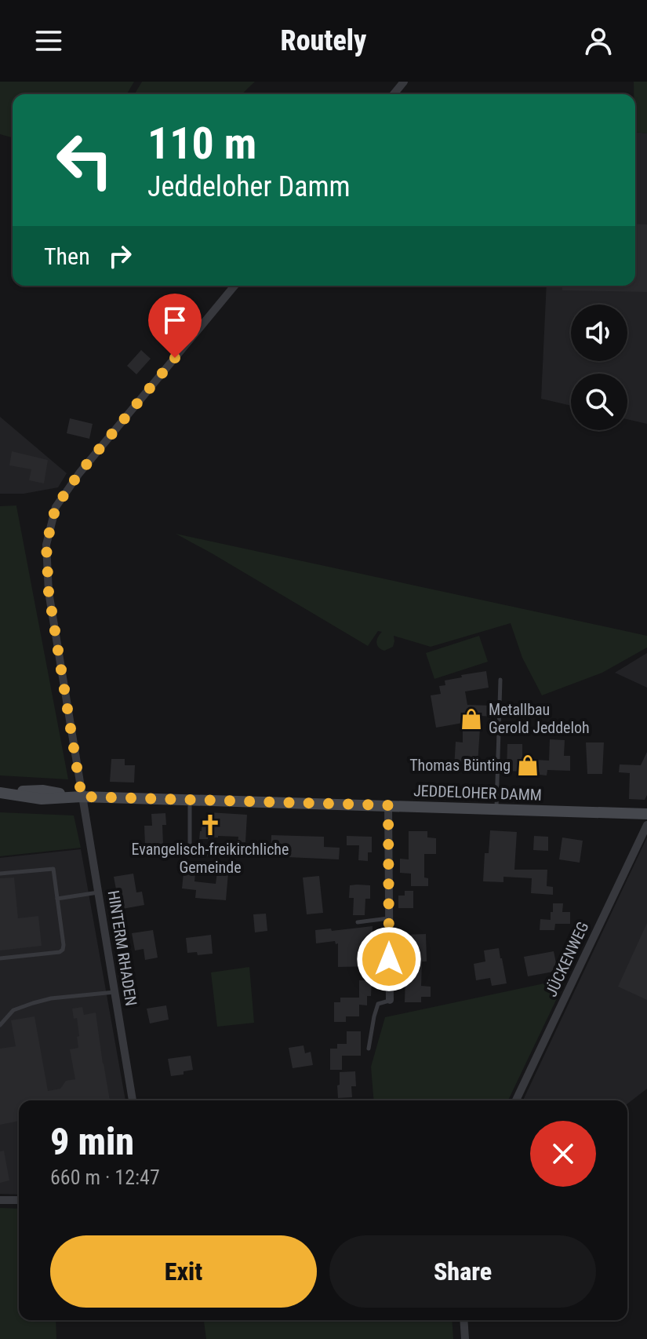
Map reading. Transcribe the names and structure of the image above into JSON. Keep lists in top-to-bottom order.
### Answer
{
  "streets": {
    "main road": ["JEDDELOHER DAMM"],
    "street": ["HINTERM RHADEN", "JÜCKENWEG"]
  },
  "crossings": [
    ["JEDDELOHER DAMM", "HINTERM RHADEN"]
  ],
  "places": {
    "shop": ["Metallbau Gerold Jeddeloh", "Thomas Bünting"],
    "church": ["Evangelisch-freikirchliche Gemeinde"]
  },
  "page": {
    "header": "Routely",
    "turn": ["110 m", "Jeddeloher Damm"],
    "then": "Then",
    "heading": ["9 min", "660 m · 12:47"],
    "buttons": ["Exit", "Share"]
  }
}
